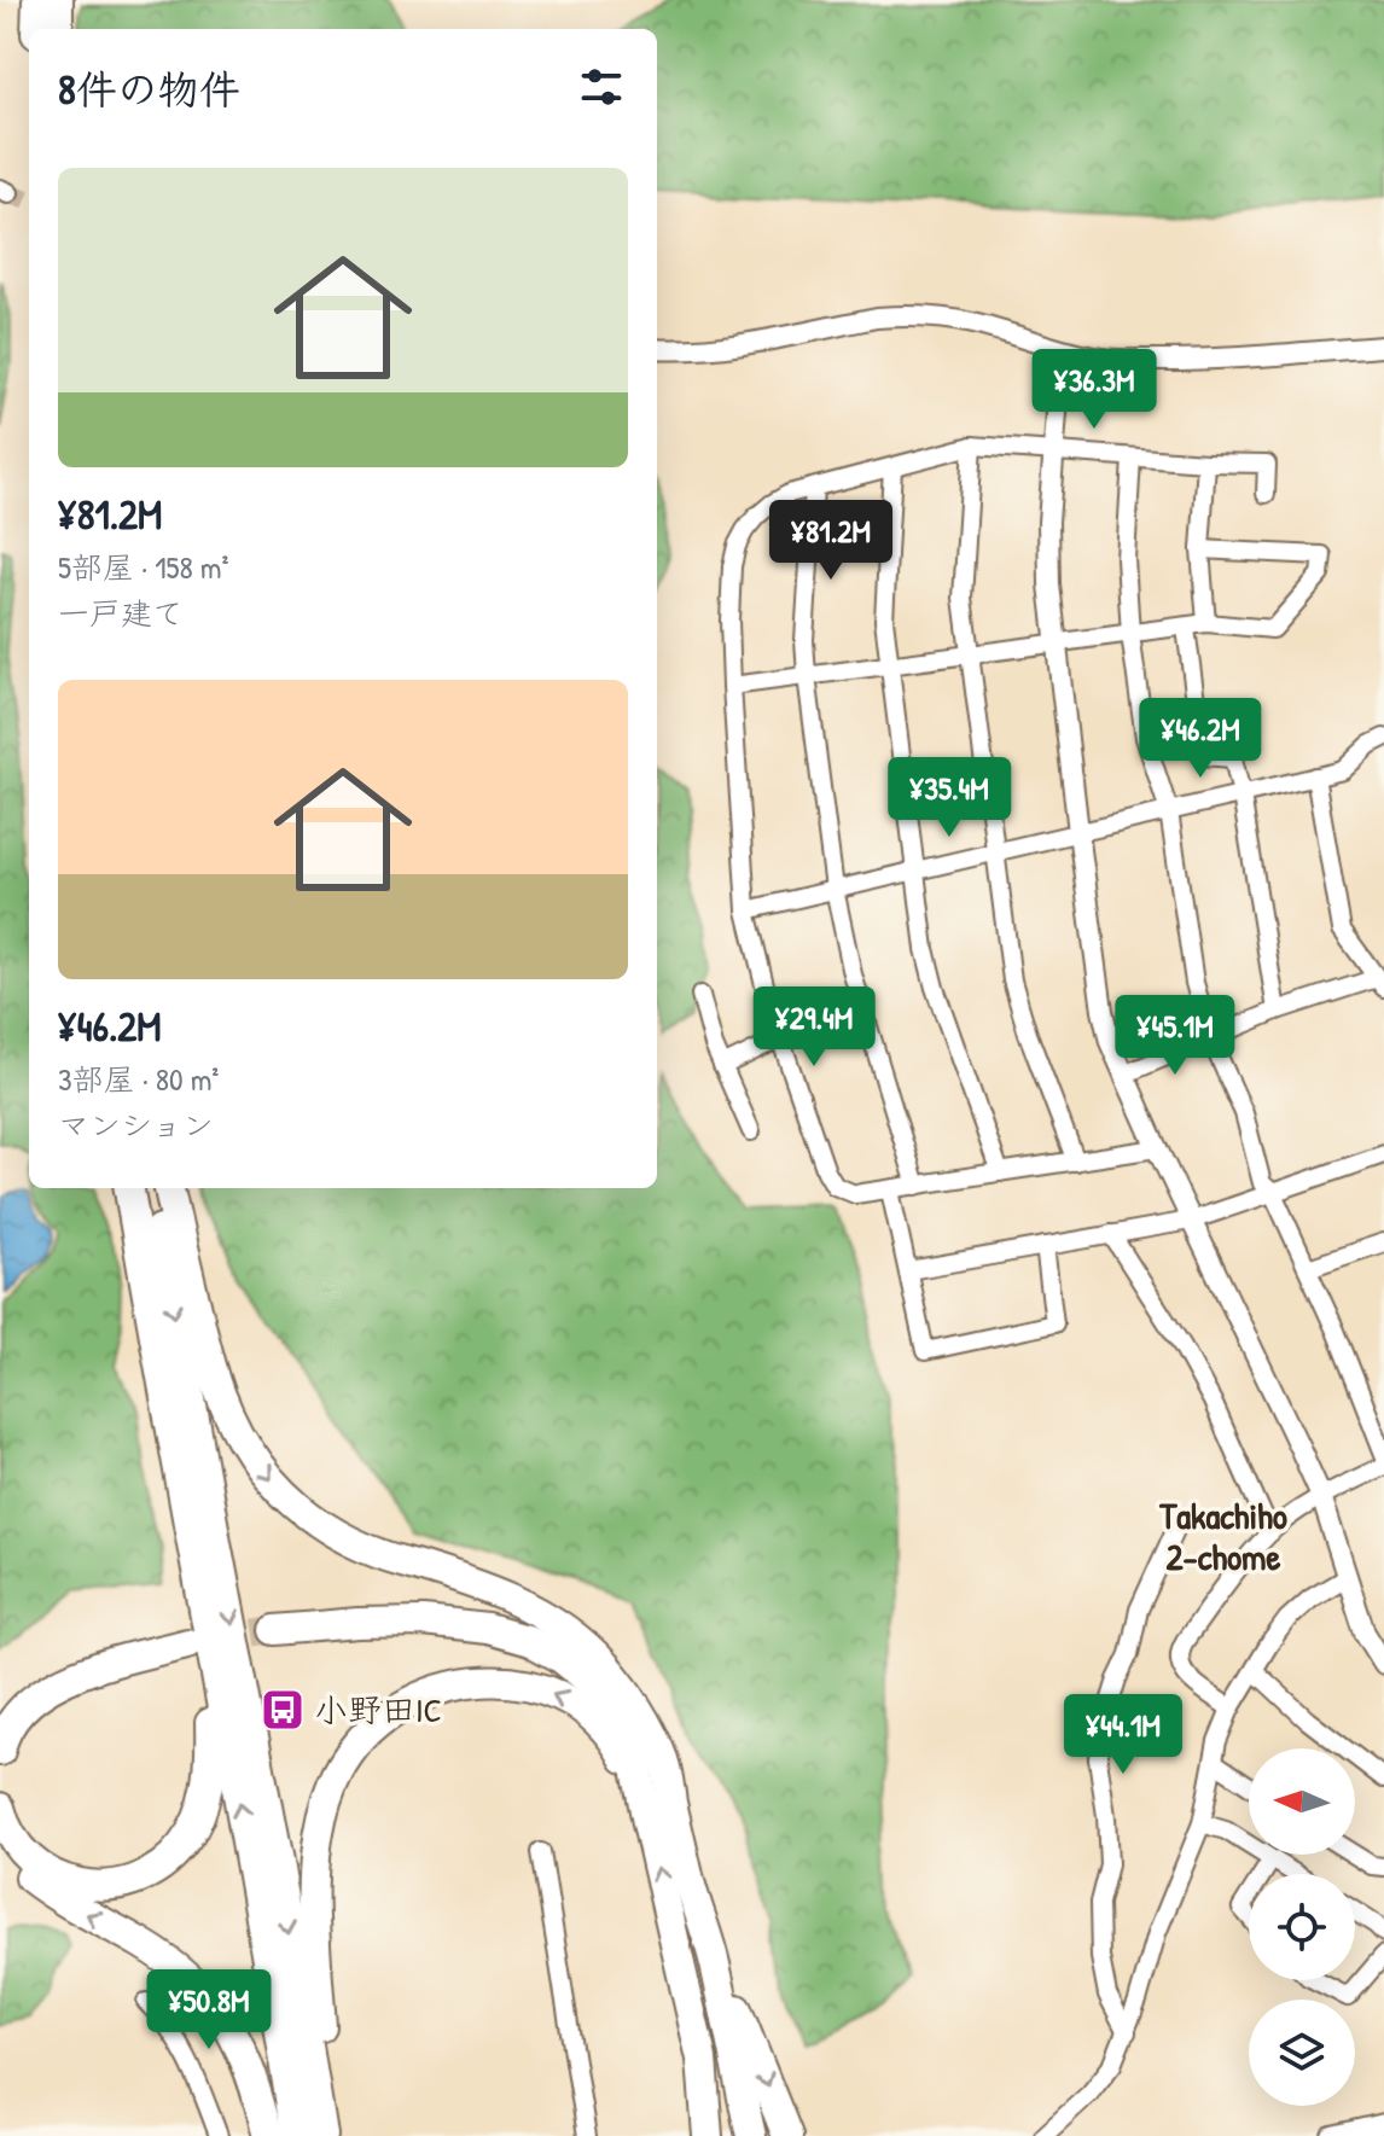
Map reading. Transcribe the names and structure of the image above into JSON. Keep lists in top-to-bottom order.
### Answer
{
  "districts": ["Takachiho 2-chome"],
  "places": {
    "bus stop": ["小野田IC"]
  },
  "north": "left",
  "page": {
    "heading": "8件の物件",
    "list": [
      {
        "name": "¥81.2M",
        "note": "5部屋 · 158 m² · 一戸建て"
      },
      {
        "name": "¥46.2M",
        "note": "3部屋 · 80 m² · マンション"
      }
    ],
    "price": [
      "¥36.3M",
      "¥81.2M",
      "¥46.2M",
      "¥35.4M",
      "¥29.4M",
      "¥45.1M",
      "¥44.1M",
      "¥50.8M"
    ]
  }
}
